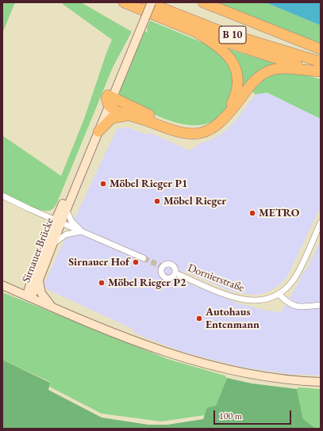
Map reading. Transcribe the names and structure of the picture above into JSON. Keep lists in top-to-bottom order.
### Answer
{
  "streets": {
    "highway": ["B 10"],
    "main road": ["Sirnauer Brücke"],
    "street": ["Dornierstraße"]
  },
  "places": [
    "Möbel Rieger P1",
    "Möbel Rieger",
    "METRO",
    "Sirnauer Hof",
    "Möbel Rieger P2",
    "Autohaus Entenmann"
  ],
  "scale_bar": "100 m"
}
